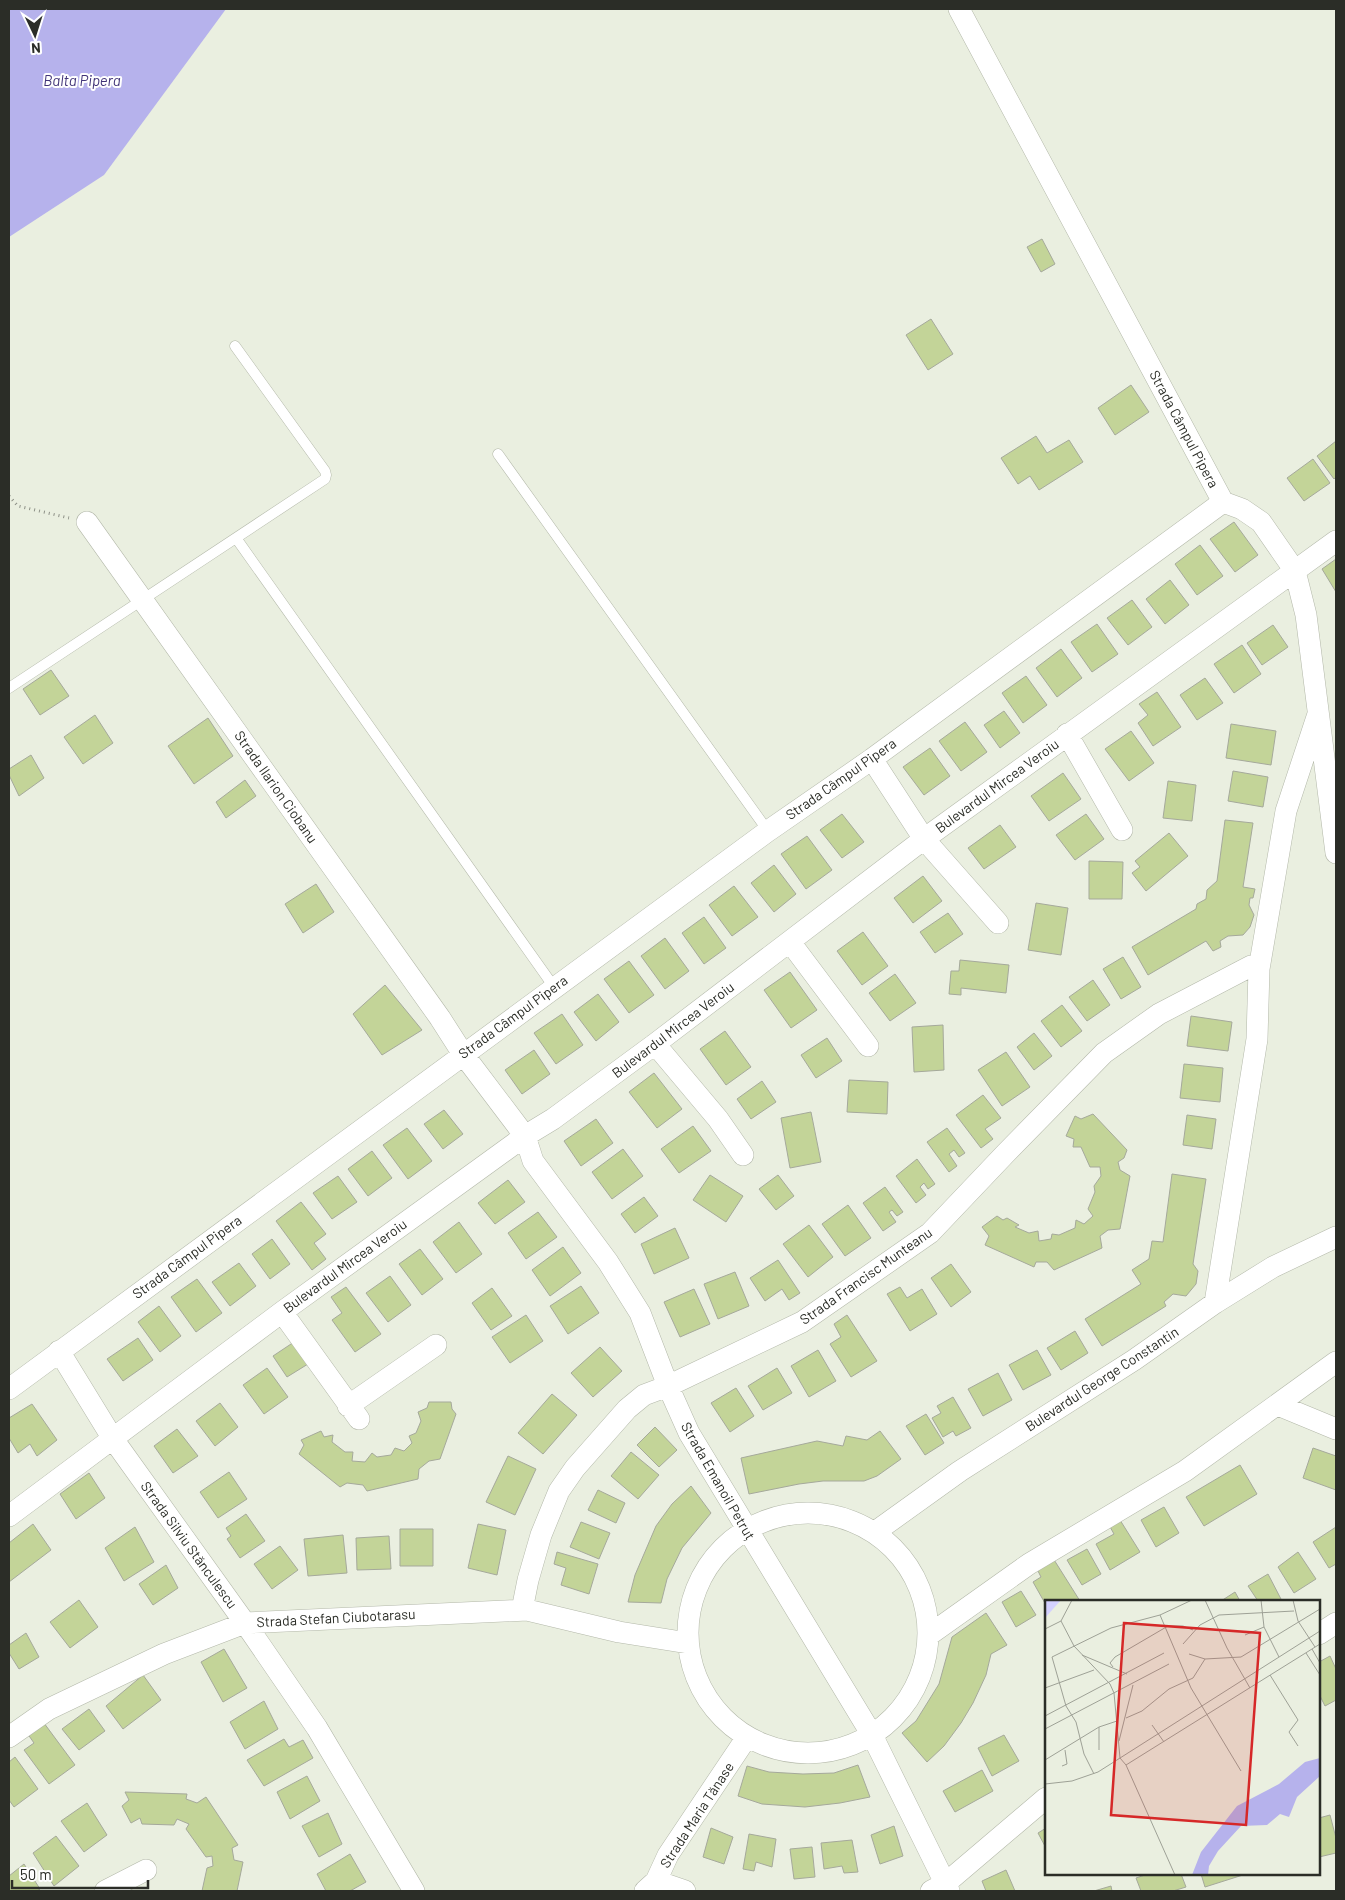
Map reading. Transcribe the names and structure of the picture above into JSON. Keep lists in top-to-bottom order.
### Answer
{
  "streets": {
    "street": [
      "Strada Câmpul Pipera",
      "Bulevardul Mircea Veroiu",
      "Strada Ilarion Ciobanu",
      "Strada Francisc Munteanu",
      "Bulevardul George Constantin",
      "Strada Emanoil Petruț",
      "Strada Silviu Stănculescu",
      "Strada Stefan Ciubotarasu",
      "Strada Maria Tănase"
    ]
  },
  "crossings": [
    ["Strada Câmpul Pipera", "Strada Ilarion Ciobanu"],
    ["Strada Câmpul Pipera", "Strada Emanoil Petruț"],
    ["Strada Câmpul Pipera", "Strada Silviu Stănculescu"],
    ["Bulevardul Mircea Veroiu", "Strada Emanoil Petruț"],
    ["Bulevardul Mircea Veroiu", "Strada Silviu Stănculescu"],
    ["Strada Ilarion Ciobanu", "Strada Emanoil Petruț"],
    ["Strada Francisc Munteanu", "Strada Emanoil Petruț"],
    ["Strada Francisc Munteanu", "Strada Stefan Ciubotarasu"],
    ["Strada Silviu Stănculescu", "Strada Stefan Ciubotarasu"]
  ],
  "water": ["Balta Pipera"],
  "scale_bar": "50 m",
  "north": "bottom"
}
